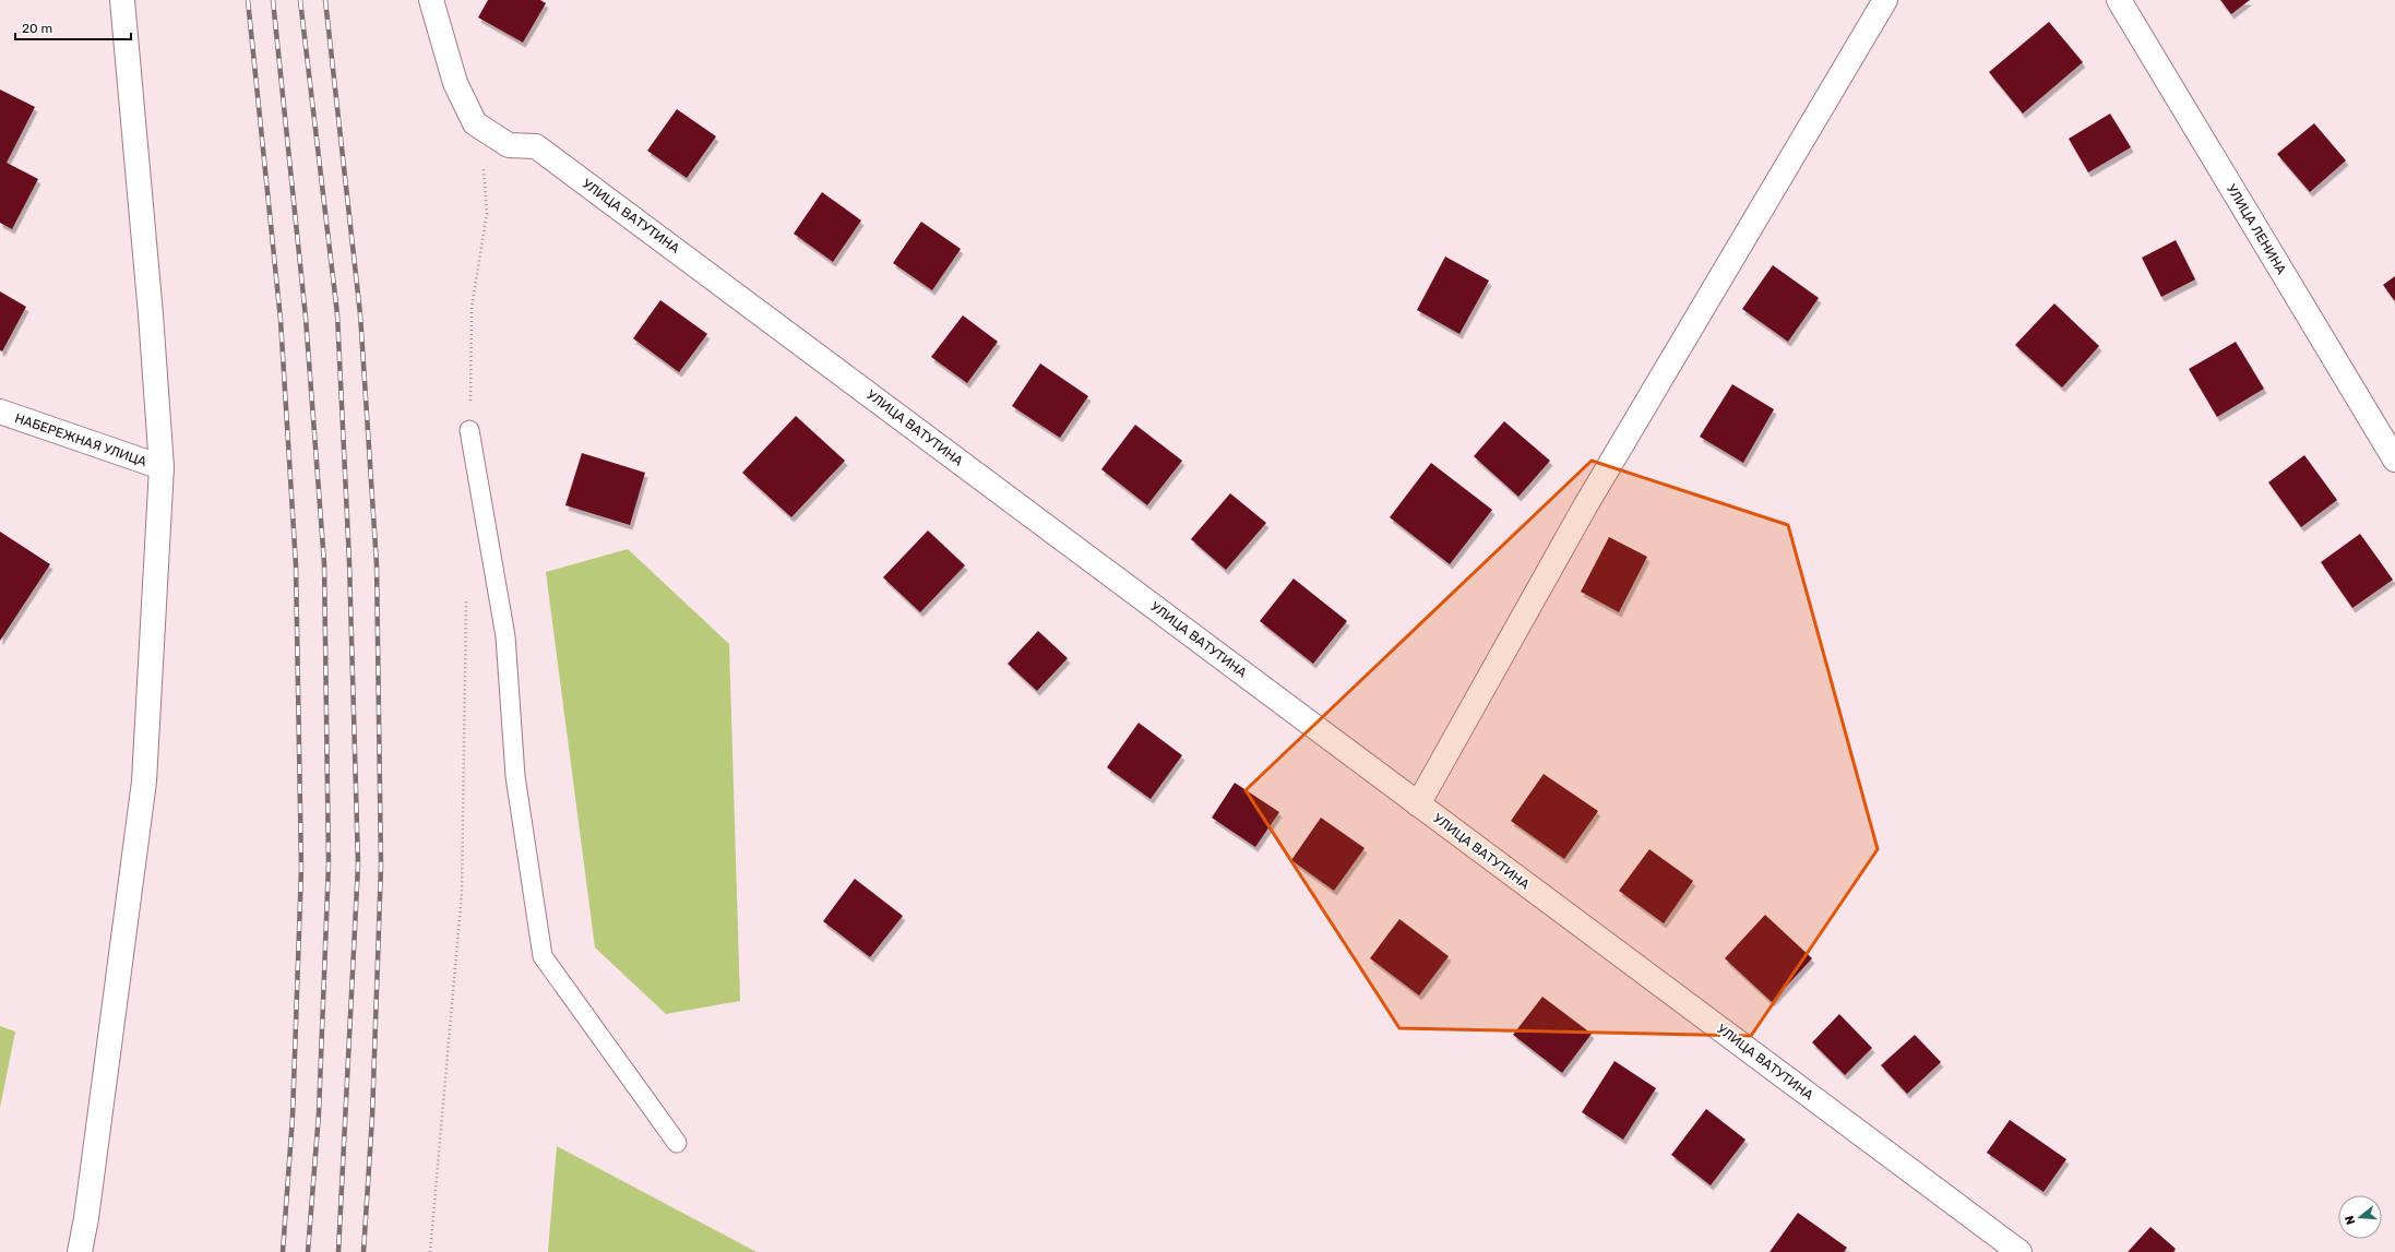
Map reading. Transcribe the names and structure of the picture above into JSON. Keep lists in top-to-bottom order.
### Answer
{
  "streets": {
    "street": ["УЛИЦА ВАТУТИНА", "УЛИЦА ЛЕНИНА", "НАБЕРЕЖНАЯ УЛИЦА"]
  },
  "scale_bar": "20 m",
  "north": "left"
}
